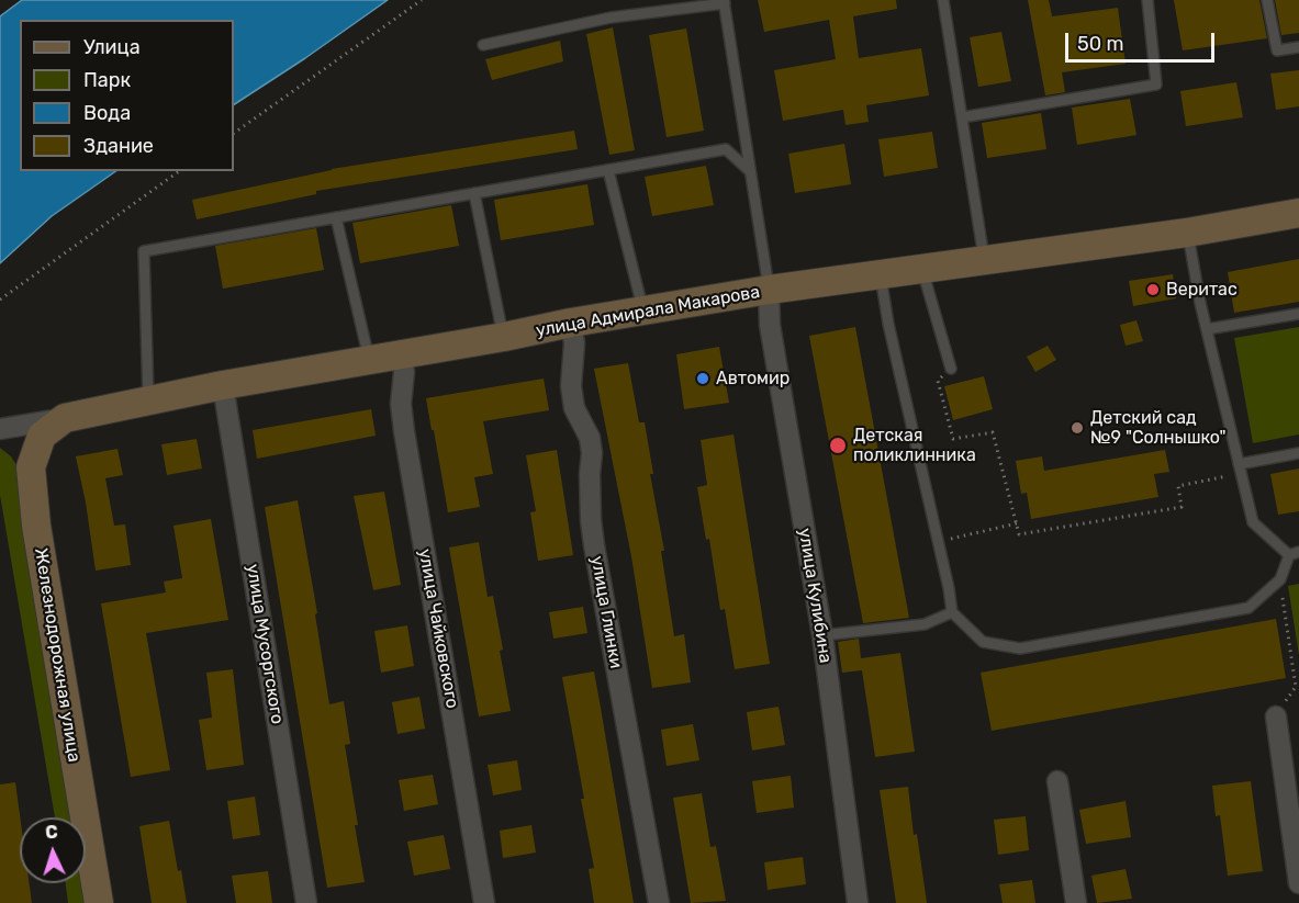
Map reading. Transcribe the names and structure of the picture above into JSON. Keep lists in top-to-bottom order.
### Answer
{
  "streets": {
    "street": [
      "улица Адмирала Макарова",
      "улица Кулибина",
      "улица Глинки",
      "улица Чайковского",
      "улица Мусоргского",
      "Железнодорожная улица"
    ]
  },
  "crossings": [
    ["улица Адмирала Макарова", "улица Кулибина"],
    ["улица Адмирала Макарова", "улица Глинки"],
    ["улица Адмирала Макарова", "улица Чайковского"],
    ["улица Адмирала Макарова", "улица Мусоргского"],
    ["улица Адмирала Макарова", "Железнодорожная улица"]
  ],
  "places": [
    "Веритас",
    "Автомир",
    "Детский сад №9 \"Солнышко\"",
    "Детская поликлинника"
  ],
  "legend": [
    "Улица",
    "Парк",
    "Вода",
    "Здание"
  ],
  "scale_bar": "50 m",
  "north": "top"
}
